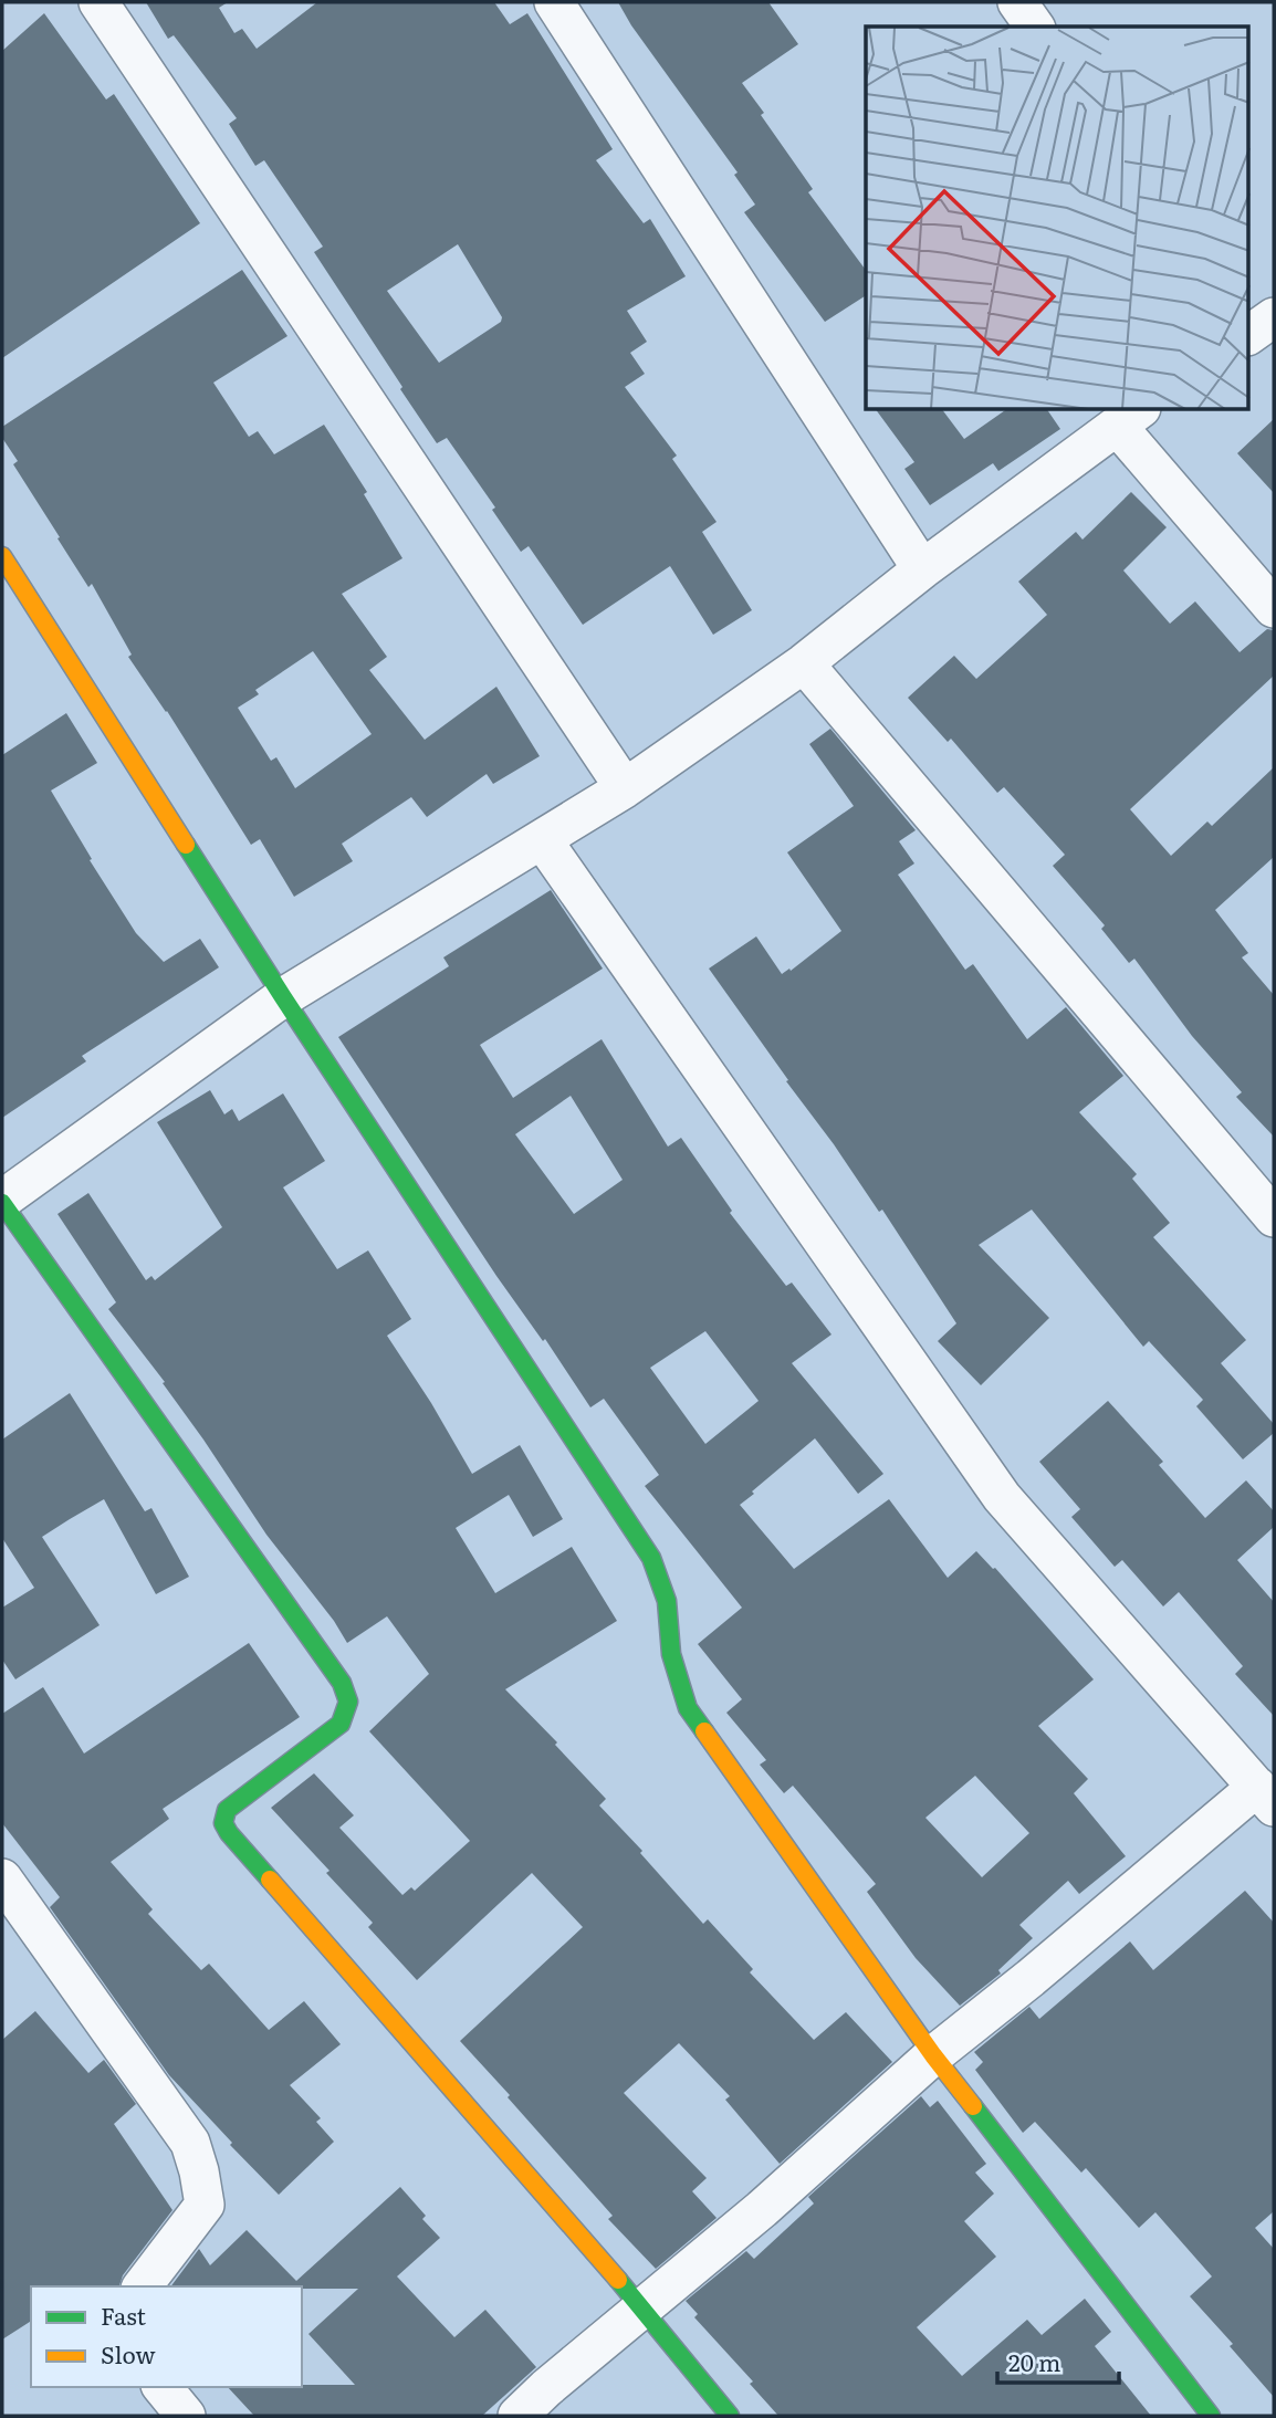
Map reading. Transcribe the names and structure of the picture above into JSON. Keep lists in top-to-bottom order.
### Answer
{
  "legend": ["Fast", "Slow"],
  "scale_bar": "20 m"
}
